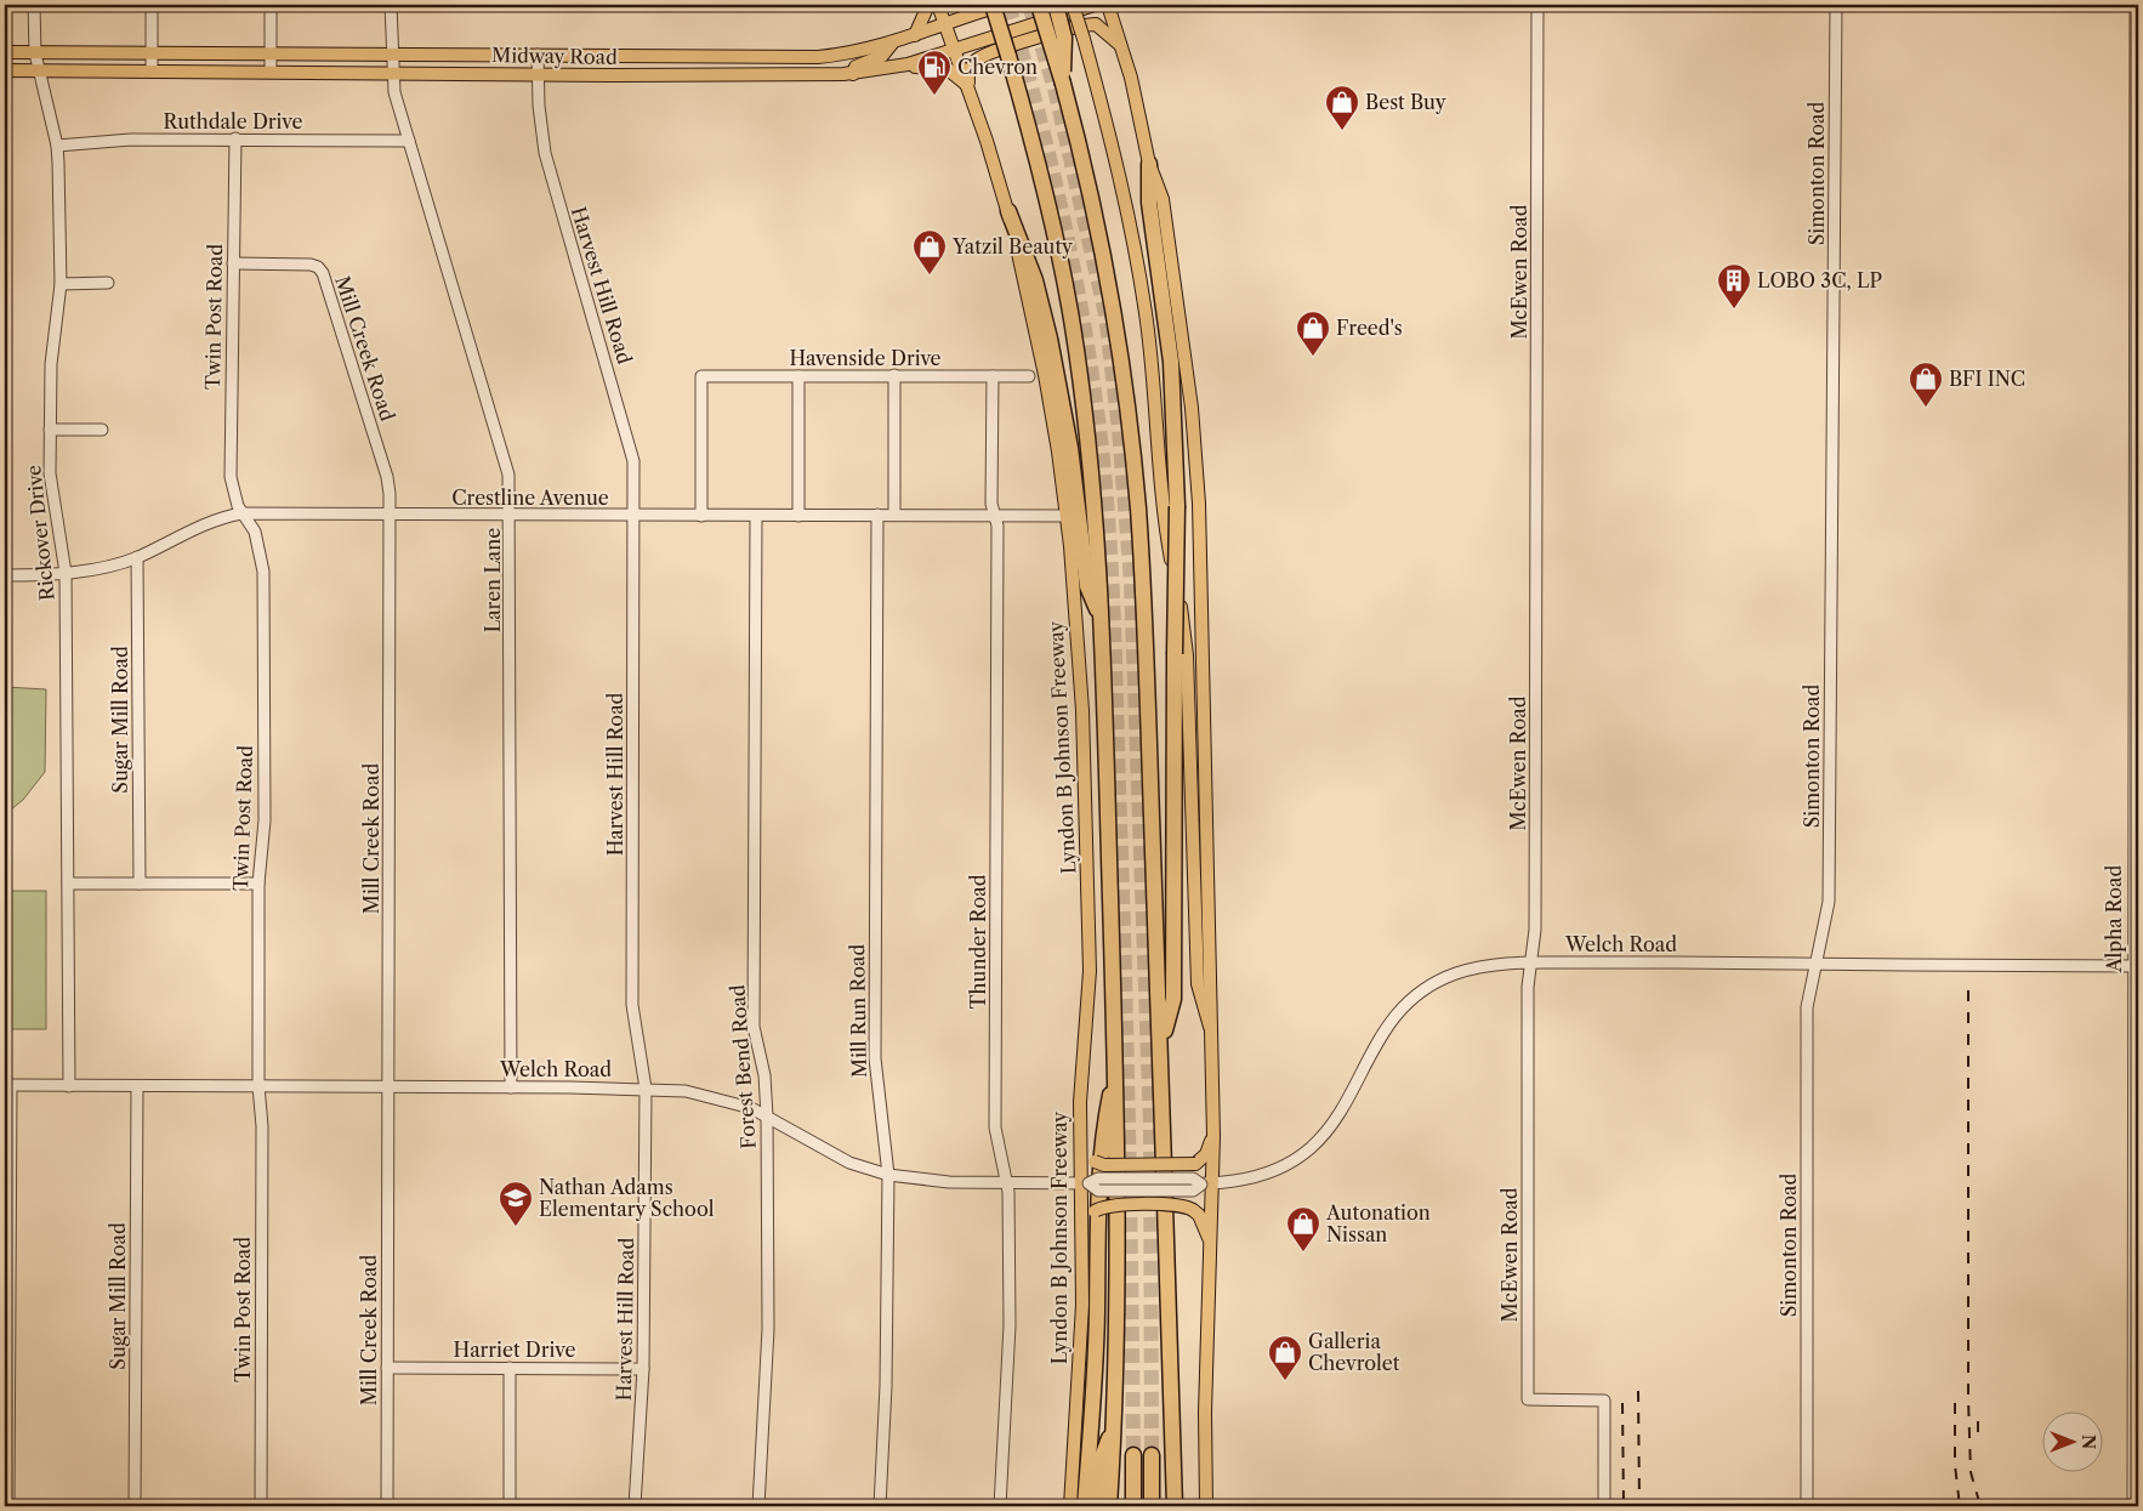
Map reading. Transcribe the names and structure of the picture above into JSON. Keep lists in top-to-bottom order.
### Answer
{
  "streets": {
    "highway": ["Lyndon B Johnson Freeway"],
    "main road": ["Midway Road"],
    "street": [
      "Ruthdale Drive",
      "Simonton Road",
      "McEwen Road",
      "Harvest Hill Road",
      "Twin Post Road",
      "Mill Creek Road",
      "Havenside Drive",
      "Crestline Avenue",
      "Rickover Drive",
      "Laren Lane",
      "Sugar Mill Road",
      "Alpha Road",
      "Thunder Road",
      "Welch Road",
      "Mill Run Road",
      "Forest Bend Road",
      "Harriet Drive"
    ]
  },
  "crossings": [
    ["Midway Road", "Harvest Hill Road"],
    ["Midway Road", "Rickover Drive"],
    ["Midway Road", "Laren Lane"],
    ["Midway Road", "Lyndon B Johnson Freeway"],
    ["Ruthdale Drive", "Twin Post Road"],
    ["Ruthdale Drive", "Rickover Drive"],
    ["Ruthdale Drive", "Laren Lane"],
    ["Simonton Road", "Welch Road"],
    ["McEwen Road", "Welch Road"],
    ["Harvest Hill Road", "Crestline Avenue"],
    ["Harvest Hill Road", "Welch Road"],
    ["Harvest Hill Road", "Harriet Drive"],
    ["Twin Post Road", "Mill Creek Road"],
    ["Twin Post Road", "Crestline Avenue"],
    ["Twin Post Road", "Welch Road"],
    ["Mill Creek Road", "Crestline Avenue"],
    ["Mill Creek Road", "Welch Road"],
    ["Mill Creek Road", "Harriet Drive"],
    ["Havenside Drive", "Crestline Avenue"],
    ["Havenside Drive", "Thunder Road"],
    ["Crestline Avenue", "Rickover Drive"],
    ["Crestline Avenue", "Laren Lane"],
    ["Crestline Avenue", "Sugar Mill Road"],
    ["Crestline Avenue", "Lyndon B Johnson Freeway"],
    ["Crestline Avenue", "Thunder Road"],
    ["Crestline Avenue", "Mill Run Road"],
    ["Crestline Avenue", "Forest Bend Road"],
    ["Rickover Drive", "Welch Road"],
    ["Laren Lane", "Welch Road"],
    ["Sugar Mill Road", "Welch Road"],
    ["Lyndon B Johnson Freeway", "Welch Road"],
    ["Alpha Road", "Welch Road"],
    ["Thunder Road", "Welch Road"],
    ["Welch Road", "Mill Run Road"],
    ["Welch Road", "Forest Bend Road"]
  ],
  "places": {
    "fuel station": ["Chevron"],
    "shop": [
      "Best Buy",
      "Yatzil Beauty",
      "Freed's",
      "BFI INC",
      "Autonation Nissan",
      "Galleria Chevrolet"
    ],
    "building": ["LOBO 3C, LP"],
    "school or university": ["Nathan Adams Elementary School"]
  },
  "north": "right"
}
